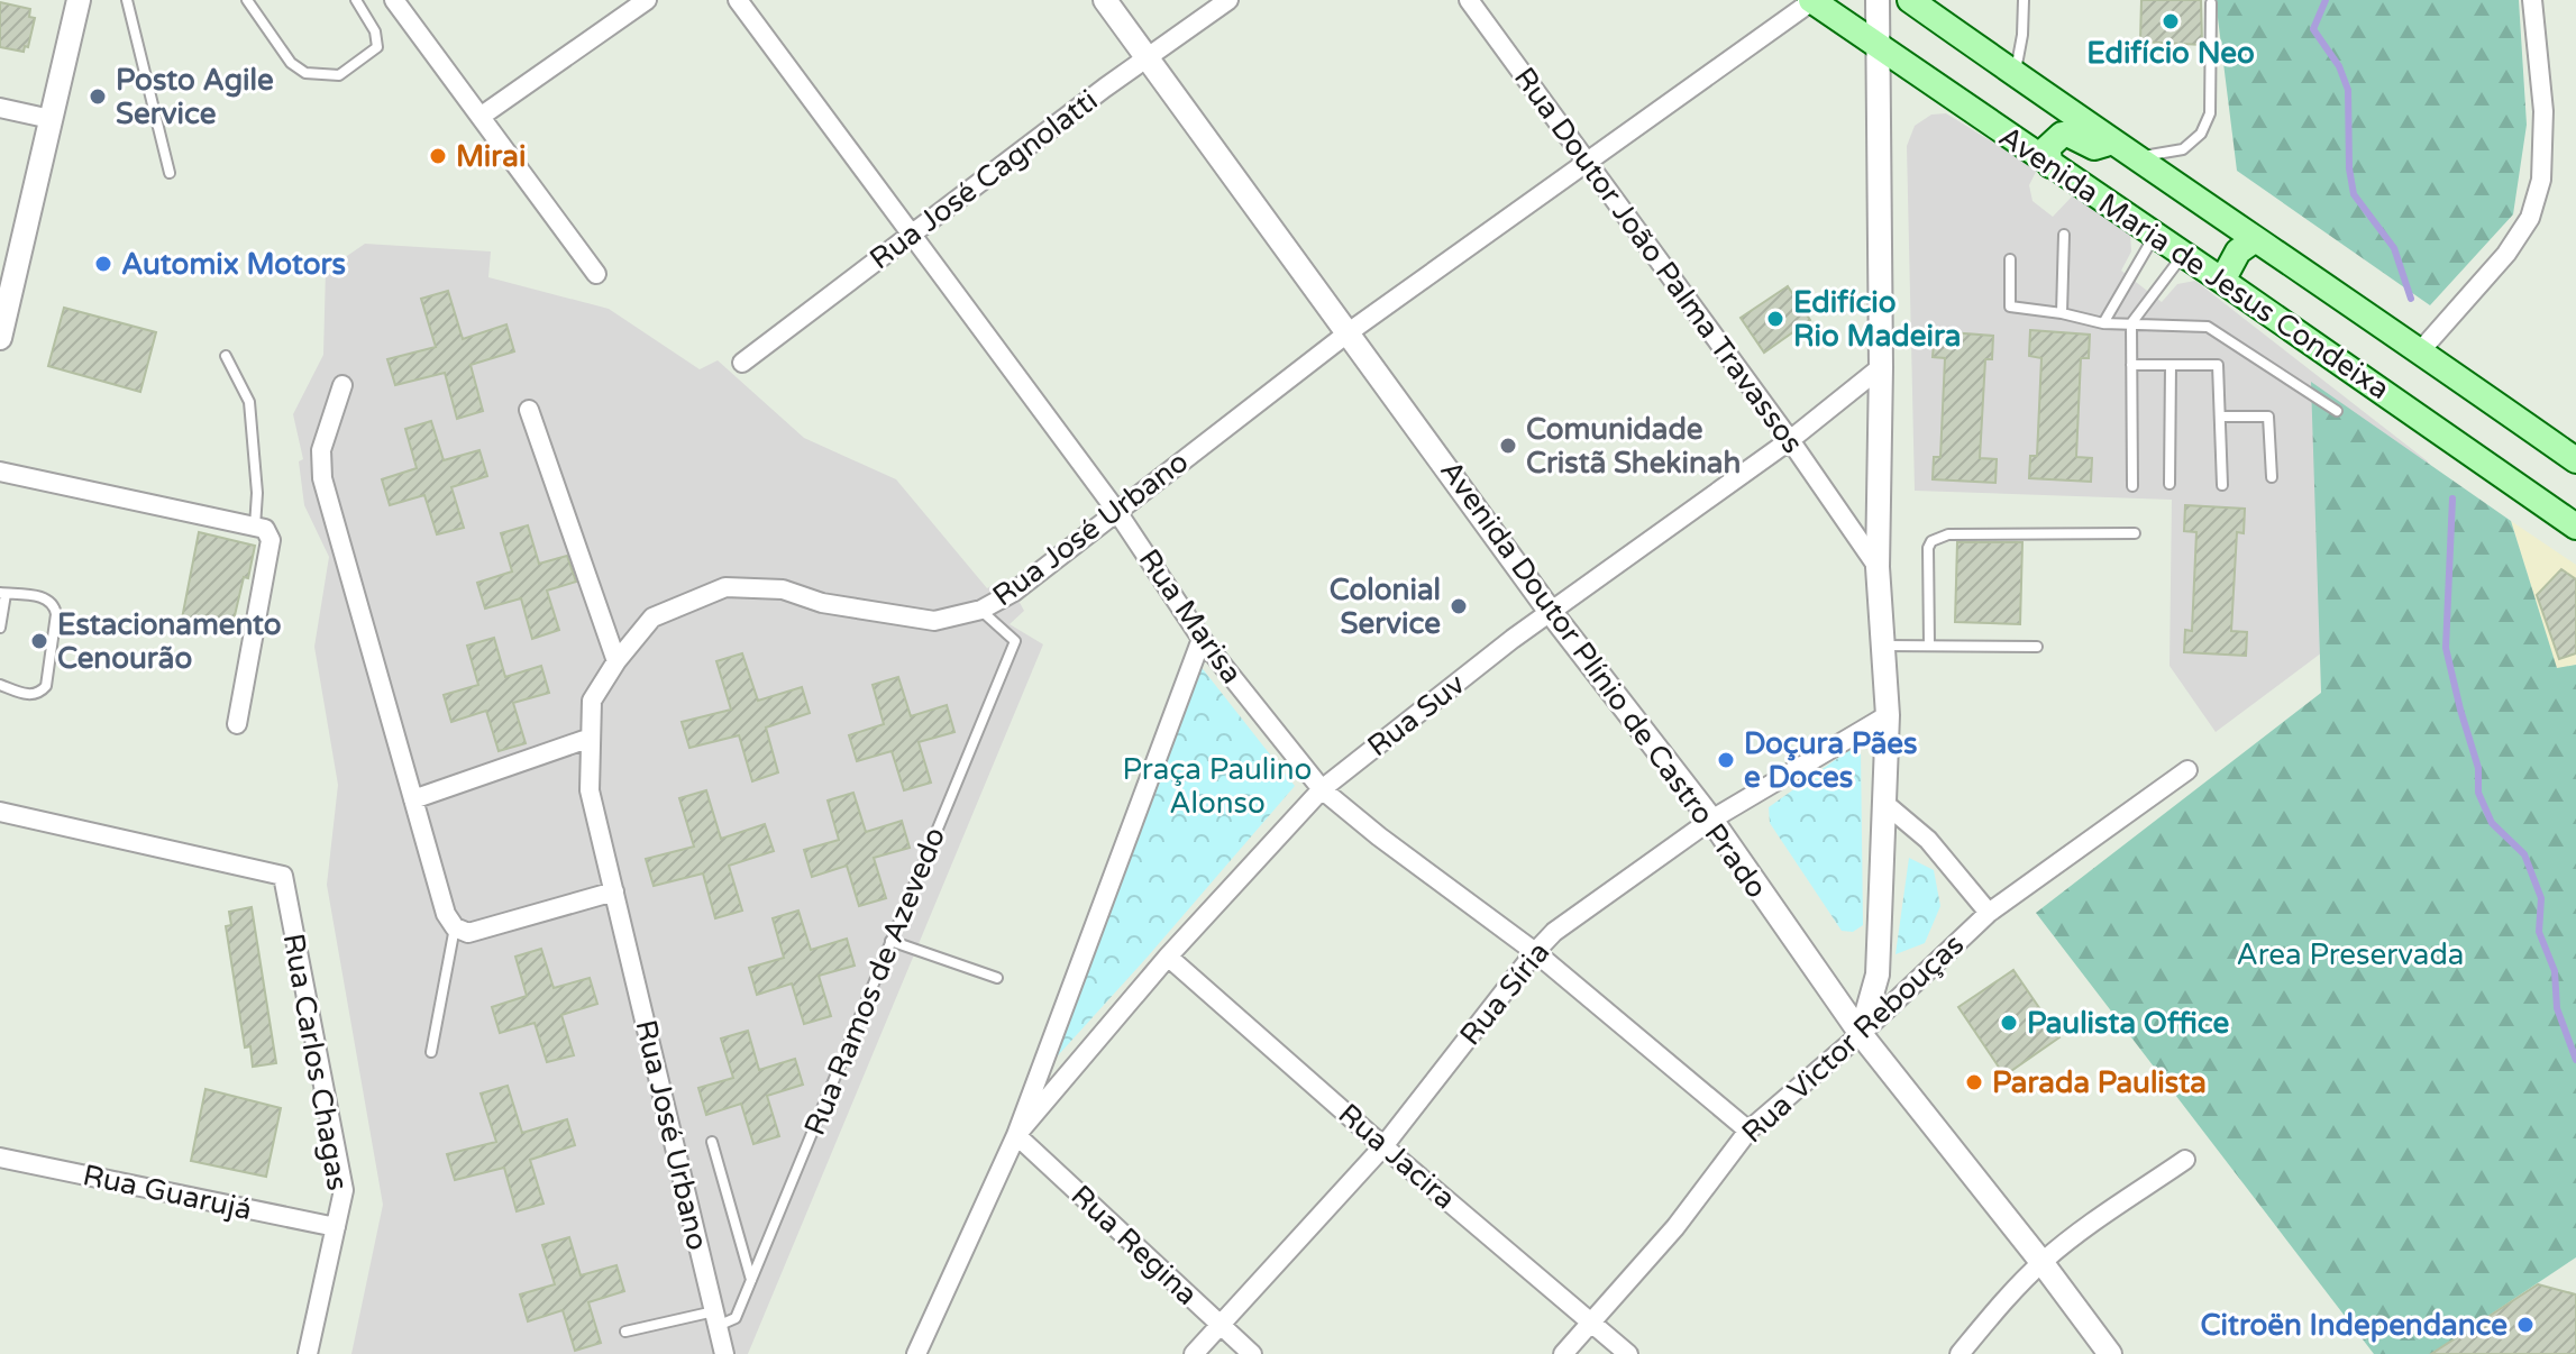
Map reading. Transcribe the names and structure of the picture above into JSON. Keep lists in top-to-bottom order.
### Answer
{
  "streets": {
    "main road": ["Avenida Maria de Jesus Condeixa"],
    "street": [
      "Rua José Cagnolatti",
      "Rua Doutor João Palma Travassos",
      "Rua José Urbano",
      "Rua Marisa",
      "Avenida Doutor Plínio de Castro Prado",
      "Rua Suv",
      "Rua Síria",
      "Rua Victor Rebouças",
      "Rua Carlos Chagas",
      "Rua Jacira",
      "Rua Guarujá",
      "Rua Regina"
    ],
    "lane": ["Rua Ramos de Azevedo"]
  },
  "crossings": [
    ["Rua José Cagnolatti", "Rua Marisa"],
    ["Rua José Cagnolatti", "Avenida Doutor Plínio de Castro Prado"],
    ["Rua Doutor João Palma Travassos", "Rua José Urbano"],
    ["Rua Doutor João Palma Travassos", "Rua Suv"],
    ["Avenida Maria de Jesus Condeixa", "Rua José Urbano"],
    ["Rua José Urbano", "Rua Marisa"],
    ["Rua José Urbano", "Avenida Doutor Plínio de Castro Prado"],
    ["Rua José Urbano", "Rua Ramos de Azevedo"],
    ["Rua Marisa", "Rua Suv"],
    ["Rua Marisa", "Rua Síria"],
    ["Rua Marisa", "Rua Victor Rebouças"],
    ["Avenida Doutor Plínio de Castro Prado", "Rua Suv"],
    ["Avenida Doutor Plínio de Castro Prado", "Rua Síria"],
    ["Avenida Doutor Plínio de Castro Prado", "Rua Victor Rebouças"],
    ["Rua Suv", "Rua Jacira"],
    ["Rua Suv", "Rua Regina"],
    ["Rua Síria", "Rua Jacira"],
    ["Rua Síria", "Rua Regina"],
    ["Rua Victor Rebouças", "Rua Jacira"],
    ["Rua Carlos Chagas", "Rua Guarujá"]
  ],
  "parks": ["Praça Paulino Alonso", "Area Preservada"],
  "places": [
    "Edifício Neo",
    "Posto Agile Service",
    "Mirai",
    "Automix Motors",
    "Edifício Rio Madeira",
    "Comunidade Cristã Shekinah",
    "Colonial Service",
    "Estacionamento Cenourão",
    "Doçura Pães e Doces",
    "Paulista Office",
    "Parada Paulista",
    "Citroën Independance"
  ]
}
